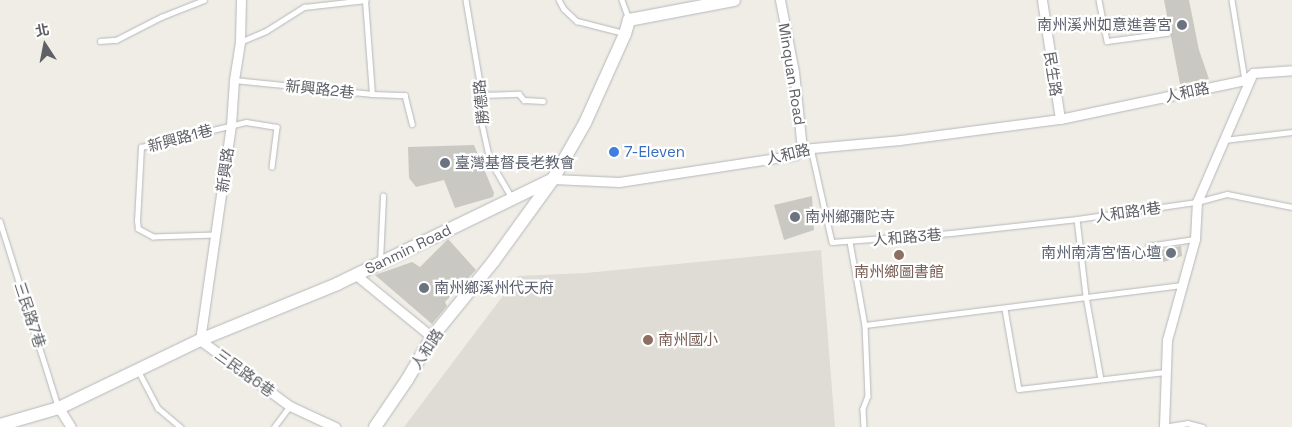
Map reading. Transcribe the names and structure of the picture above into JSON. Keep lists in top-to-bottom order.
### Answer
{
  "streets": {
    "main road": ["人和路", "Sanmin Road"],
    "street": [
      "Minquan Road",
      "民生路",
      "新興路",
      "三民路6巷"
    ],
    "lane": [
      "新興路2巷",
      "勝德路",
      "新興路1巷",
      "人和路1巷",
      "人和路3巷",
      "三民路7巷"
    ]
  },
  "crossings": [
    ["Minquan Road", "人和路"],
    ["Minquan Road", "人和路3巷"],
    ["民生路", "人和路"],
    ["新興路2巷", "新興路"],
    ["人和路", "人和路3巷"],
    ["人和路", "Sanmin Road"],
    ["勝德路", "Sanmin Road"],
    ["新興路1巷", "新興路"],
    ["新興路", "Sanmin Road"],
    ["新興路", "三民路6巷"],
    ["人和路1巷", "人和路3巷"],
    ["Sanmin Road", "三民路7巷"],
    ["Sanmin Road", "三民路6巷"]
  ],
  "places": [
    "南州溪州如意進善宮",
    "7-Eleven",
    "臺灣基督長老教會",
    "南州鄉彌陀寺",
    "南州南清宮悟心壇",
    "南州鄉圖書館",
    "南州鄉溪州代天府",
    "南州國小"
  ],
  "north": "top"
}
